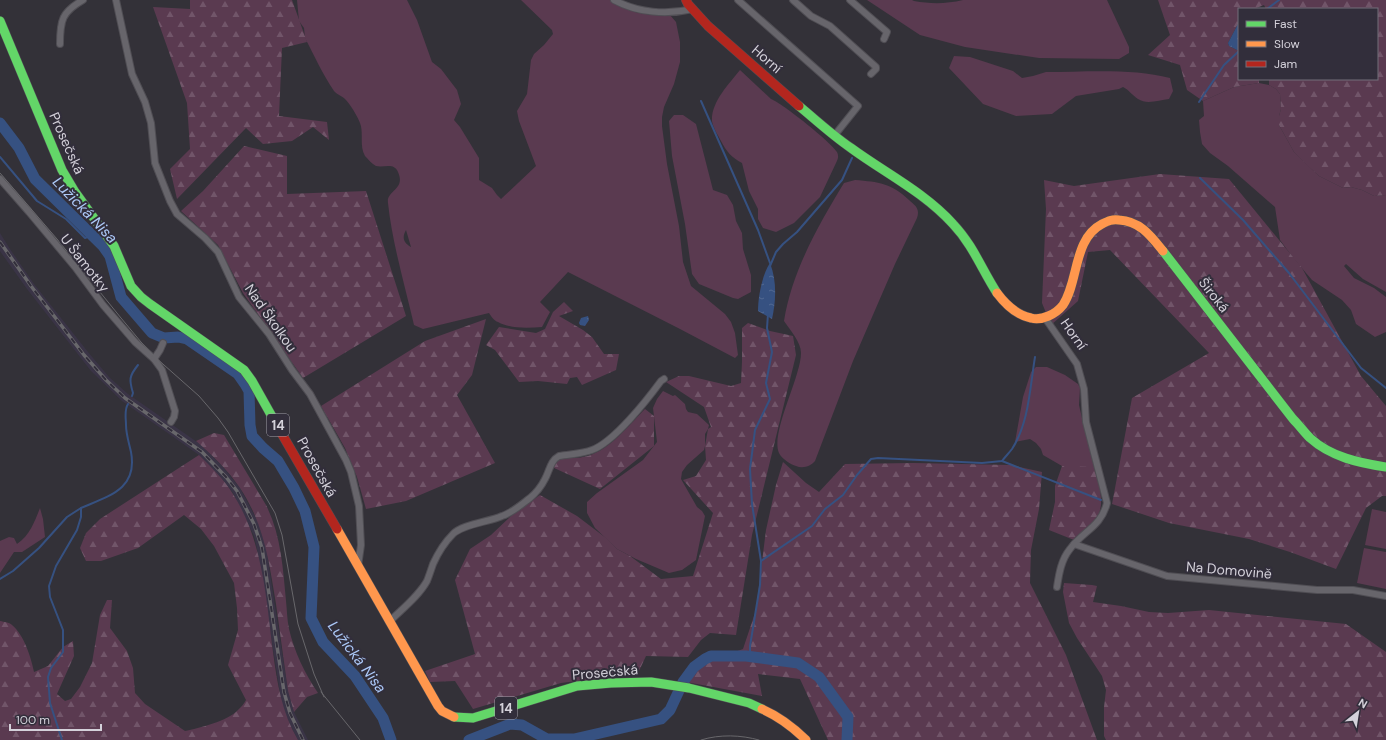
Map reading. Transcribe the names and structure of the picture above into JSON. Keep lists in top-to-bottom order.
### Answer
{
  "streets": {
    "main road": [
      "Horní",
      "Prosečská",
      "Široká",
      "14"
    ],
    "street": ["U Šamotky", "Nad Školkou", "Na Domovině"]
  },
  "crossings": [
    ["Horní", "Široká"],
    ["Horní", "Na Domovině"],
    ["Prosečská", "Nad Školkou"]
  ],
  "water": ["Lužická Nisa"],
  "legend": ["Fast", "Slow", "Jam"],
  "scale_bar": "100 m",
  "north": "top right"
}
